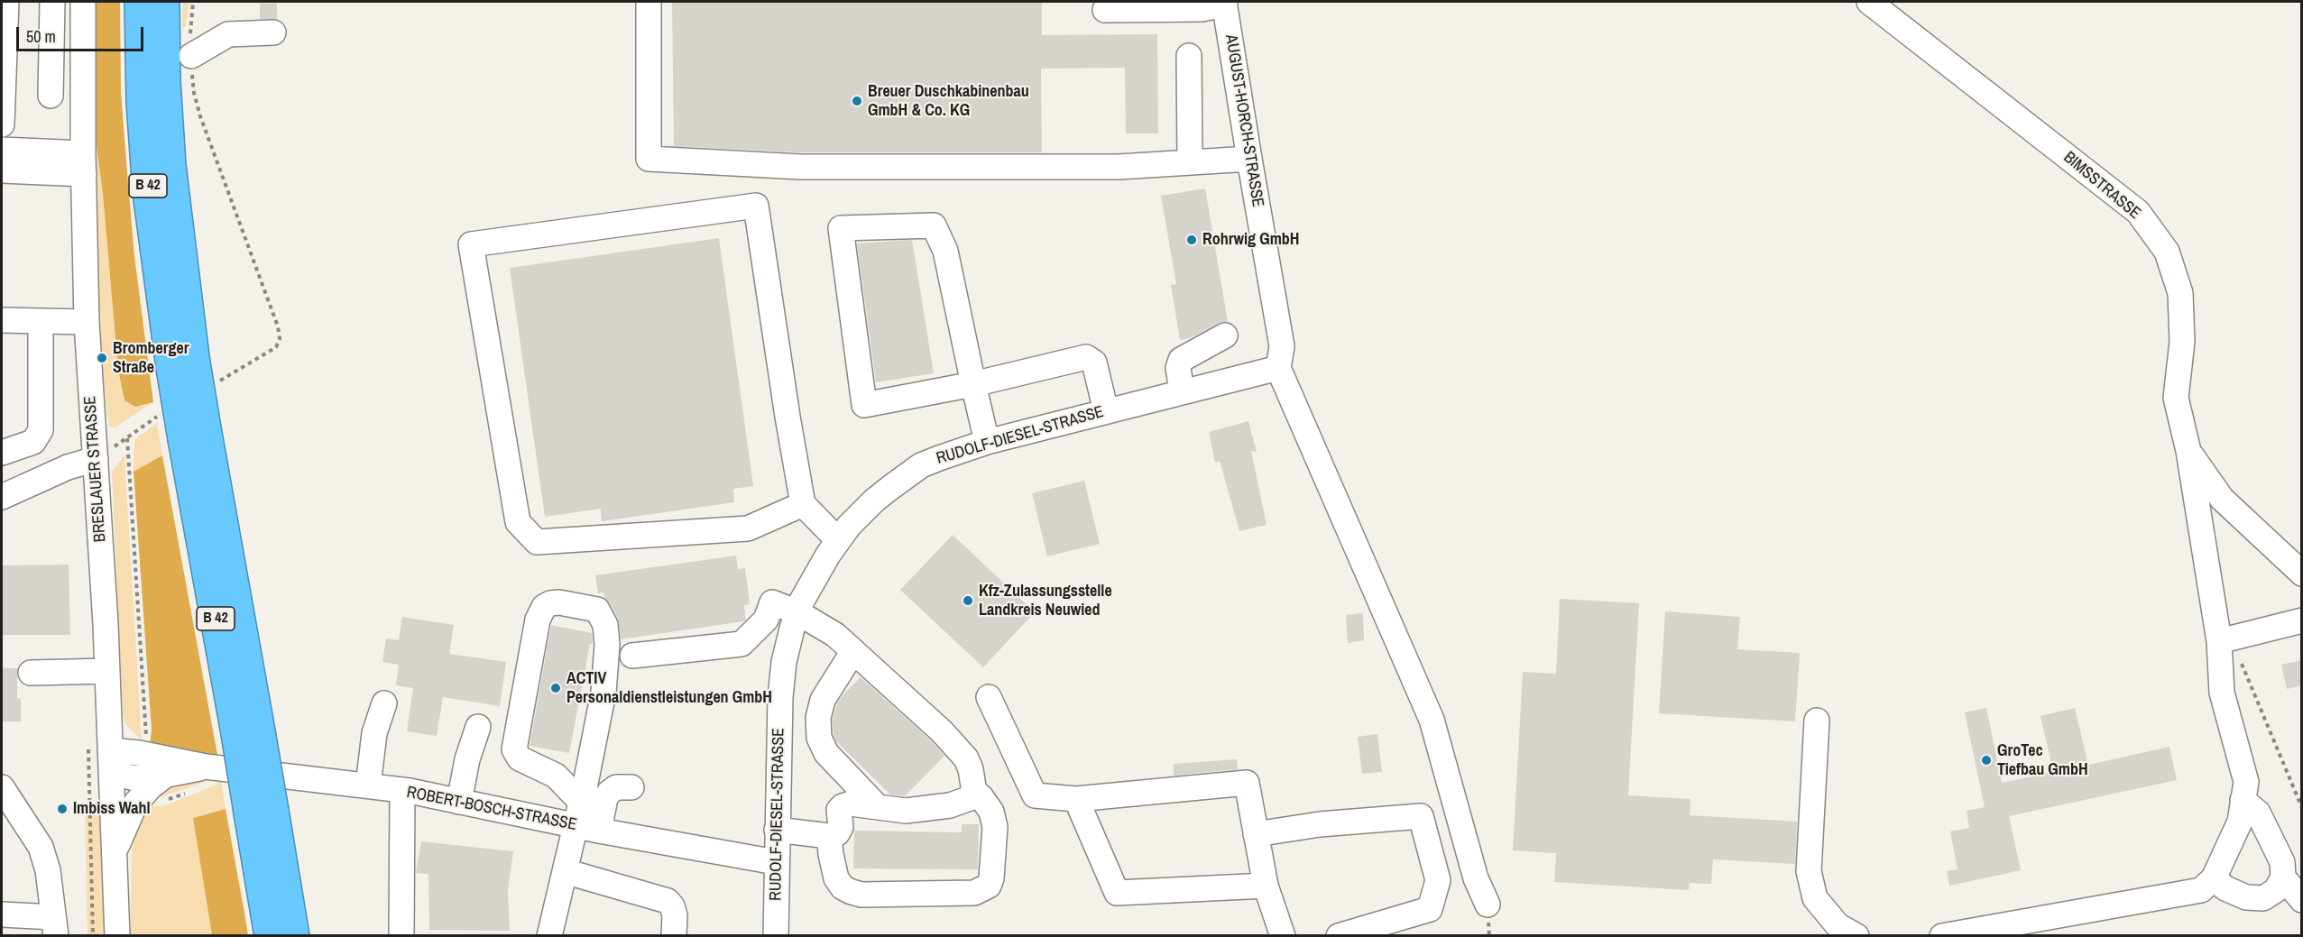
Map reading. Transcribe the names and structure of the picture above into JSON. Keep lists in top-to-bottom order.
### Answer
{
  "streets": {
    "highway": ["B 42"],
    "street": [
      "AUGUST-HORCH-STRASSE",
      "BIMSSTRASSE",
      "RUDOLF-DIESEL-STRASSE",
      "BRESLAUER STRASSE",
      "ROBERT-BOSCH-STRASSE"
    ]
  },
  "crossings": [
    ["AUGUST-HORCH-STRASSE", "RUDOLF-DIESEL-STRASSE"],
    ["RUDOLF-DIESEL-STRASSE", "ROBERT-BOSCH-STRASSE"],
    ["BRESLAUER STRASSE", "ROBERT-BOSCH-STRASSE"]
  ],
  "places": [
    "Breuer Duschkabinenbau GmbH & Co. KG",
    "Rohrwig GmbH",
    "Bromberger Straße",
    "Kfz-Zulassungsstelle Landkreis Neuwied",
    "ACTIV Personaldienstleistungen GmbH",
    "GroTec Tiefbau GmbH",
    "Imbiss Wahl"
  ],
  "scale_bar": "50 m"
}
